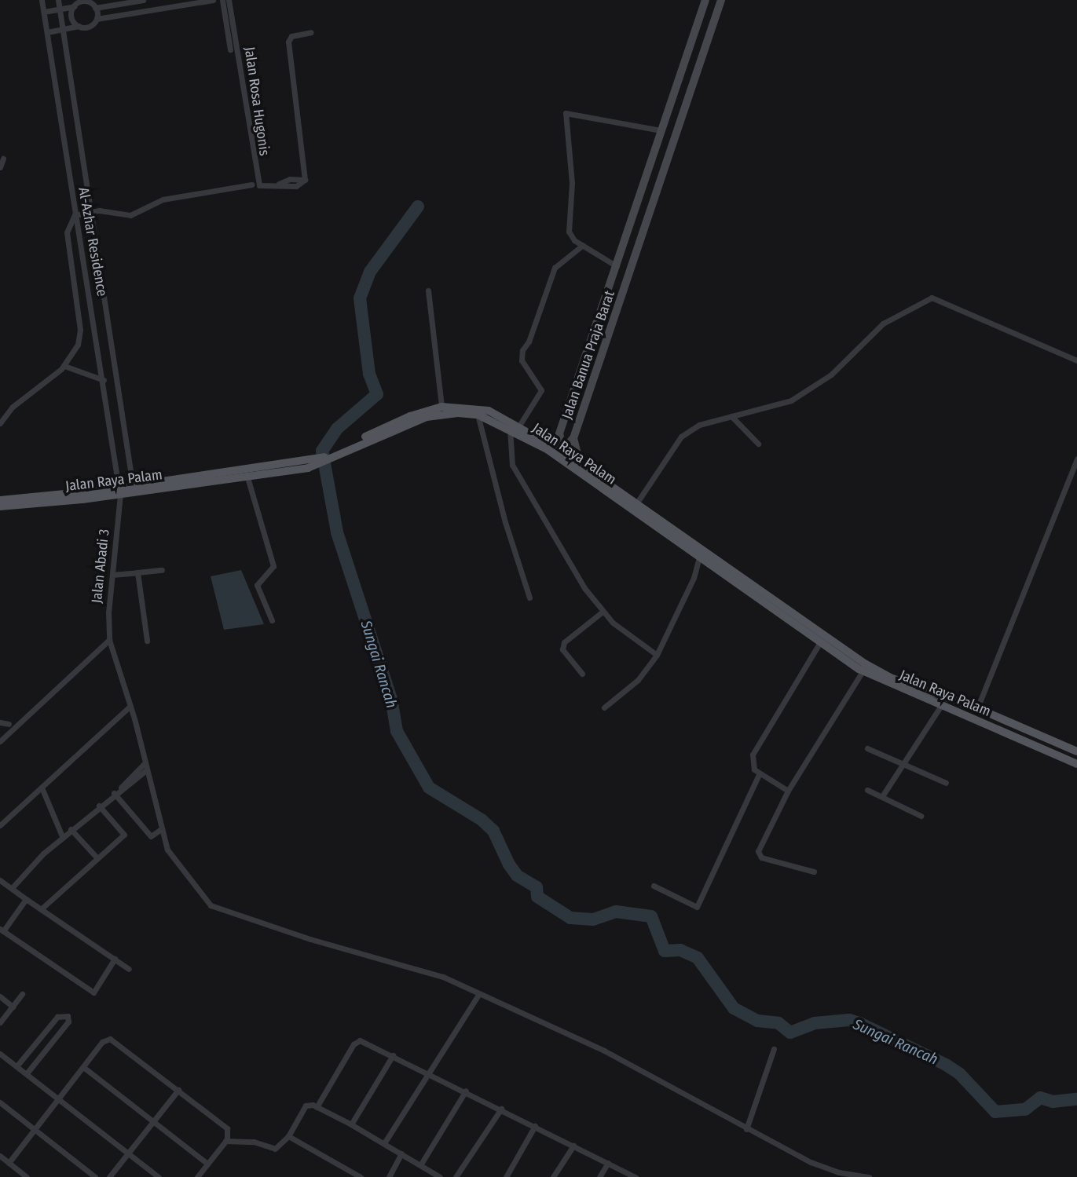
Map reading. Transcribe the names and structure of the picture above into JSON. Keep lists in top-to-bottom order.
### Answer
{
  "streets": {
    "main road": ["Jalan Raya Palam"],
    "street": [
      "Jalan Rosa Hugonis",
      "Al-Azhar Residence",
      "Jalan Banua Praja Barat",
      "Jalan Abadi 3"
    ]
  },
  "crossings": [
    ["Al-Azhar Residence", "Jalan Raya Palam"],
    ["Al-Azhar Residence", "Jalan Abadi 3"],
    ["Jalan Banua Praja Barat", "Jalan Raya Palam"],
    ["Jalan Raya Palam", "Jalan Abadi 3"]
  ],
  "water": ["Sungai Rancah"]
}
